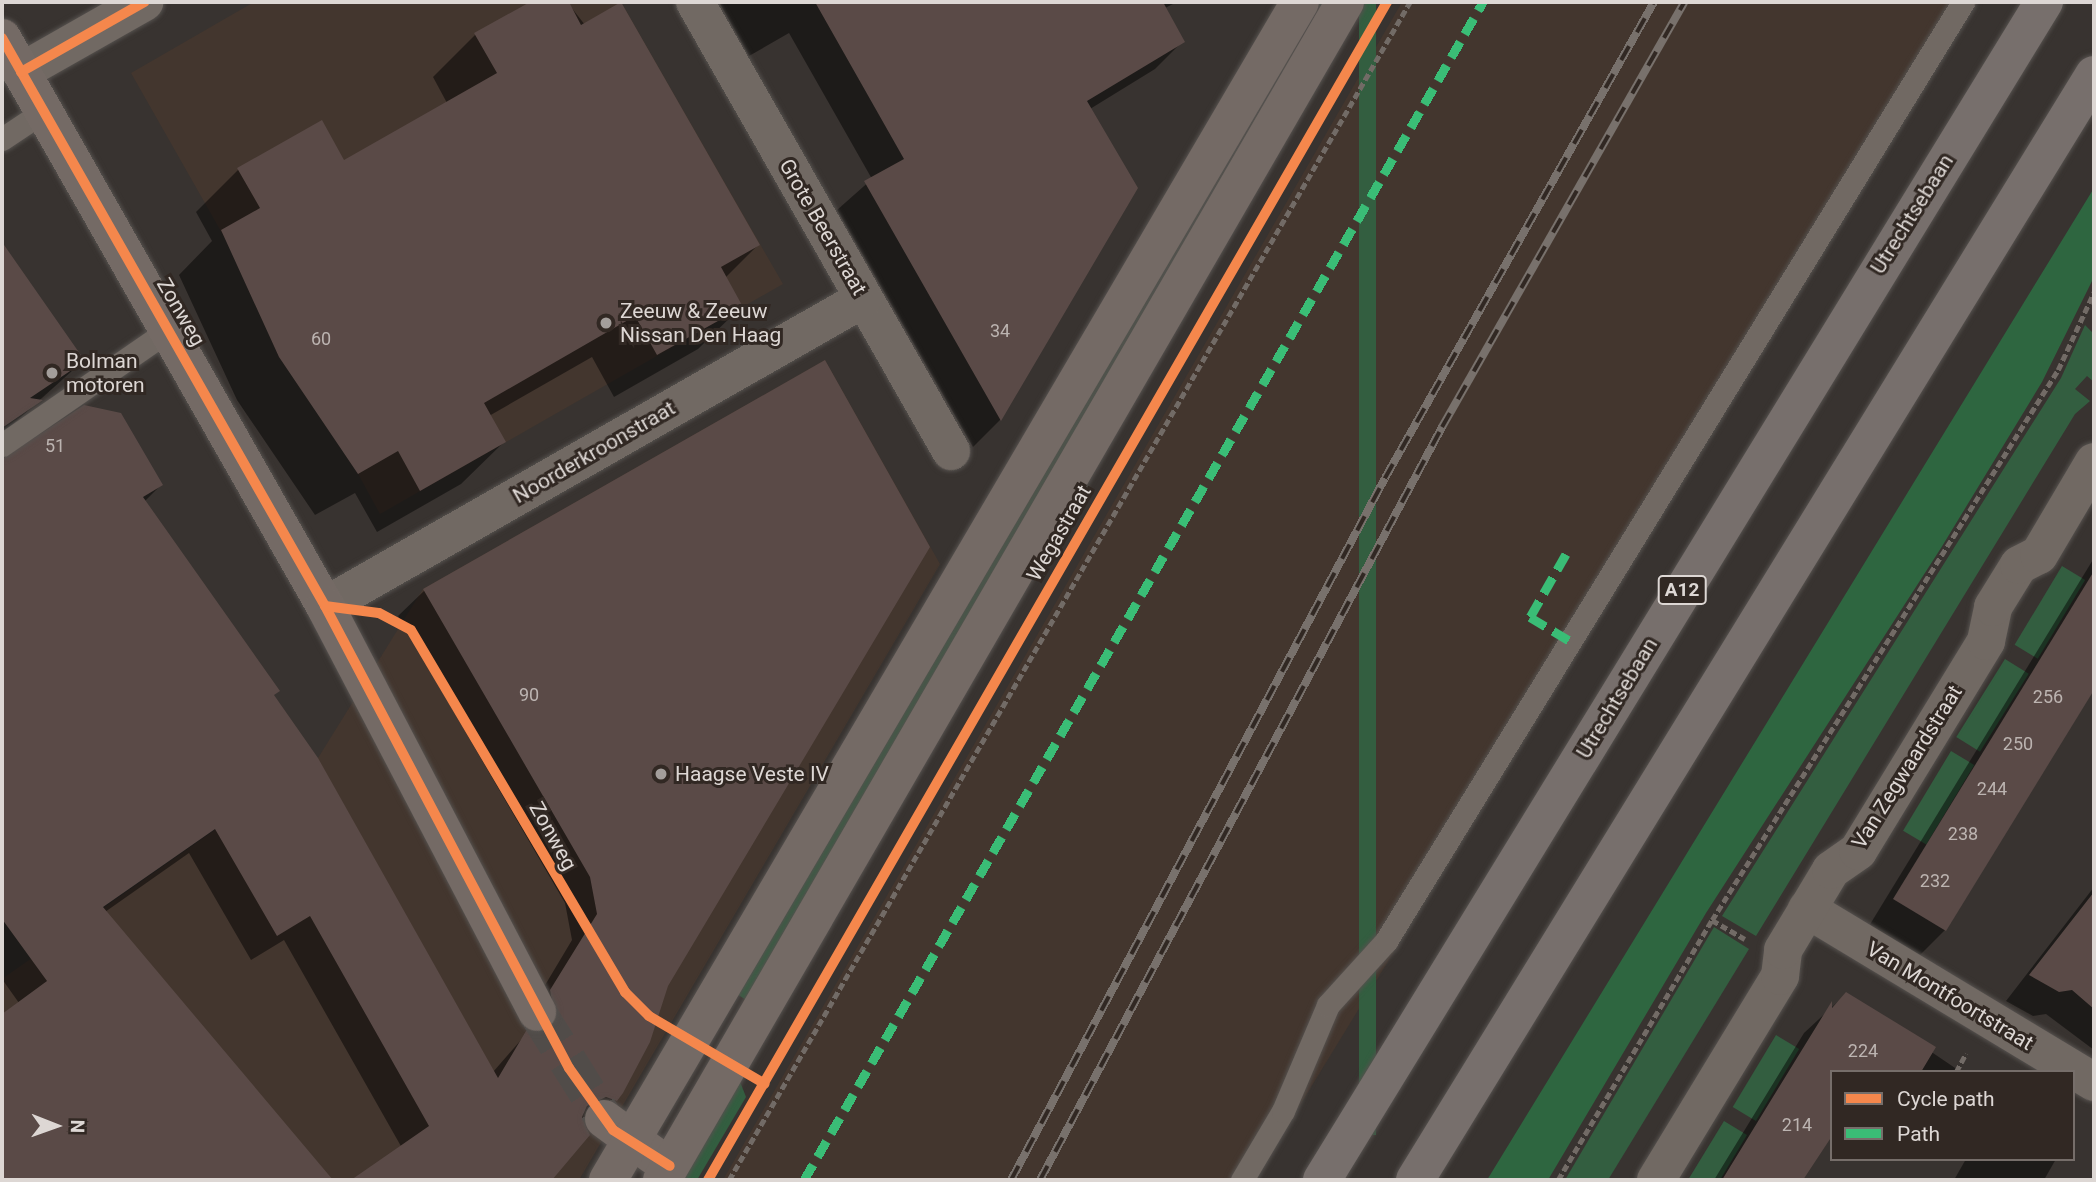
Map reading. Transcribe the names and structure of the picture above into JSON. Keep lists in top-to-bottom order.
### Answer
{
  "streets": {
    "highway": ["Utrechtsebaan", "A12"],
    "main road": ["Zonweg", "Wegastraat"],
    "street": [
      "Grote Beerstraat",
      "Noorderkroonstraat",
      "Van Zegwaardstraat",
      "Van Montfoortstraat"
    ]
  },
  "crossings": [
    ["Grote Beerstraat", "Noorderkroonstraat"],
    ["Zonweg", "Noorderkroonstraat"],
    ["Van Zegwaardstraat", "Van Montfoortstraat"]
  ],
  "places": ["Zeeuw & Zeeuw Nissan Den Haag", "Bolman motoren", "Haagse Veste IV"],
  "house_numbers": [
    "34",
    "60",
    "51",
    "90",
    "256",
    "250",
    "244",
    "238",
    "232",
    "224",
    "214"
  ],
  "legend": ["Cycle path", "Path"],
  "north": "right"
}
